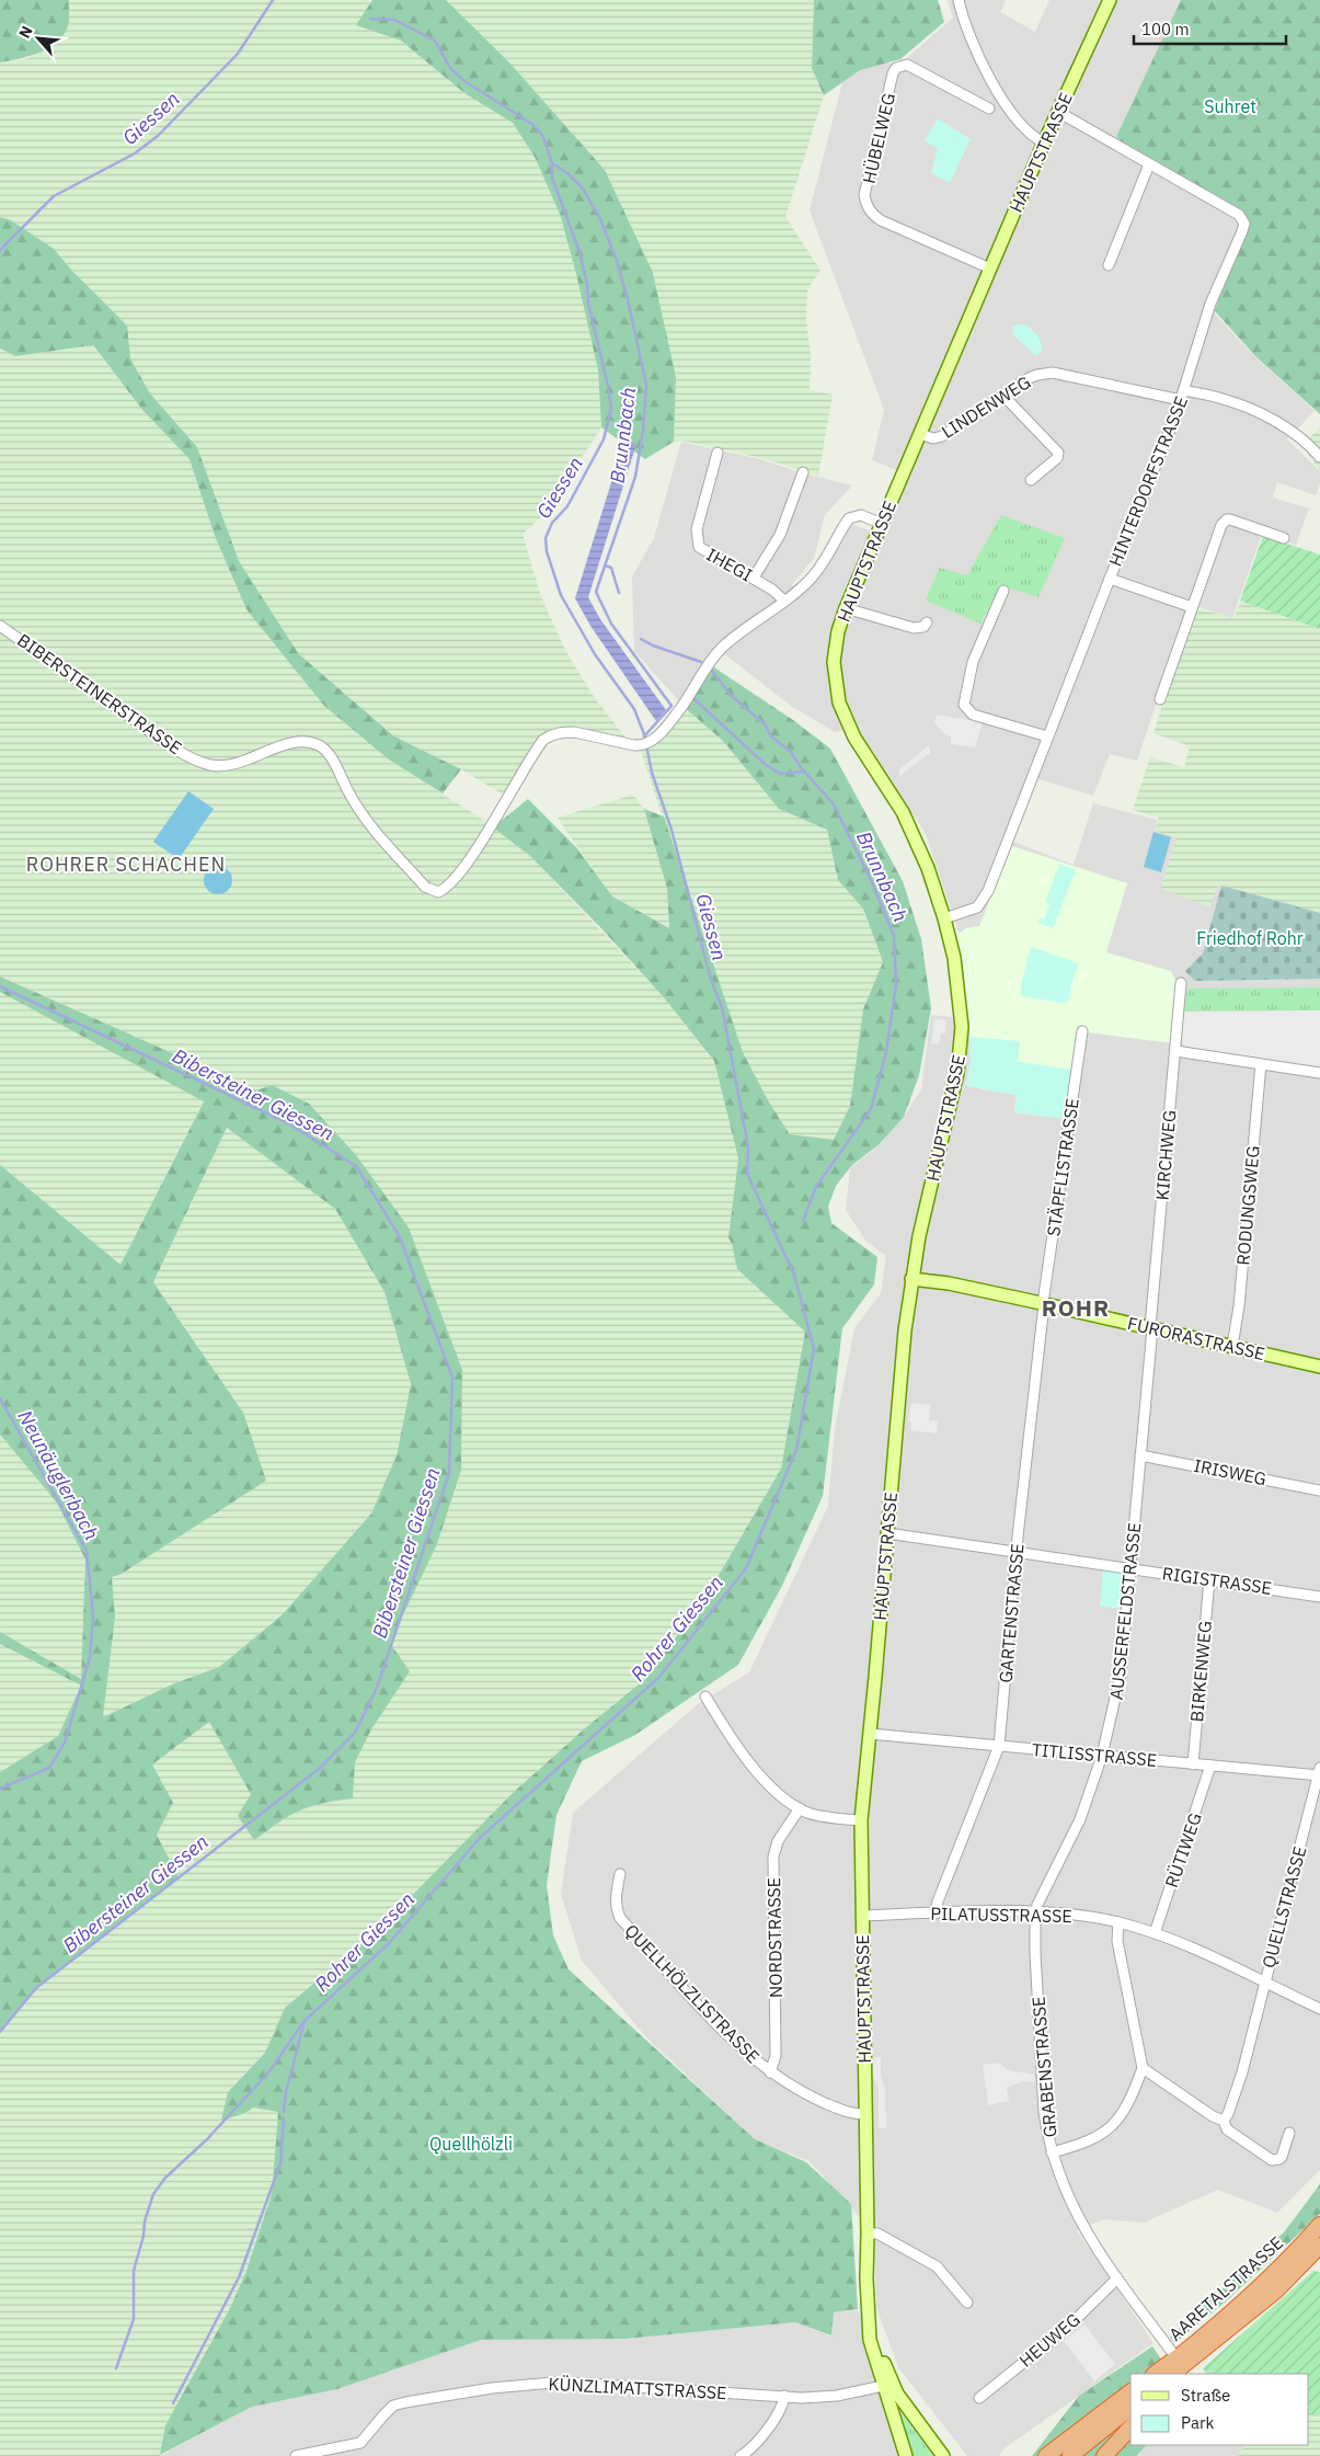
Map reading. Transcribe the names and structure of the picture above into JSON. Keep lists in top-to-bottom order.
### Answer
{
  "streets": {
    "highway": ["AARETALSTRASSE"],
    "main road": ["HAUPTSTRASSE", "FURORASTRASSE"],
    "street": [
      "HÜBELWEG",
      "LINDENWEG",
      "HINTERDORFSTRASSE",
      "IHEGI",
      "BIBERSTEINERSTRASSE",
      "KIRCHWEG",
      "STÄPFLISTRASSE",
      "RODUNGSWEG",
      "IRISWEG",
      "RIGISTRASSE",
      "AUSSERFELDSTRASSE",
      "GARTENSTRASSE",
      "BIRKENWEG",
      "TITLISSTRASSE",
      "RÜTIWEG",
      "QUELLSTRASSE",
      "PILATUSSTRASSE",
      "NORDSTRASSE",
      "QUELLHÖLZLISTRASSE",
      "GRABENSTRASSE",
      "HEUWEG",
      "KÜNZLIMATTSTRASSE"
    ]
  },
  "crossings": [
    ["HÜBELWEG", "HAUPTSTRASSE"],
    ["HAUPTSTRASSE", "LINDENWEG"],
    ["HAUPTSTRASSE", "HINTERDORFSTRASSE"],
    ["HAUPTSTRASSE", "BIBERSTEINERSTRASSE"],
    ["HAUPTSTRASSE", "FURORASTRASSE"],
    ["HAUPTSTRASSE", "RIGISTRASSE"],
    ["HAUPTSTRASSE", "TITLISSTRASSE"],
    ["HAUPTSTRASSE", "PILATUSSTRASSE"],
    ["HAUPTSTRASSE", "QUELLHÖLZLISTRASSE"],
    ["HAUPTSTRASSE", "KÜNZLIMATTSTRASSE"],
    ["LINDENWEG", "HINTERDORFSTRASSE"],
    ["IHEGI", "BIBERSTEINERSTRASSE"],
    ["KIRCHWEG", "FURORASTRASSE"],
    ["KIRCHWEG", "AUSSERFELDSTRASSE"],
    ["STÄPFLISTRASSE", "FURORASTRASSE"],
    ["STÄPFLISTRASSE", "GARTENSTRASSE"],
    ["RODUNGSWEG", "FURORASTRASSE"],
    ["FURORASTRASSE", "AUSSERFELDSTRASSE"],
    ["FURORASTRASSE", "GARTENSTRASSE"],
    ["IRISWEG", "AUSSERFELDSTRASSE"],
    ["RIGISTRASSE", "AUSSERFELDSTRASSE"],
    ["RIGISTRASSE", "GARTENSTRASSE"],
    ["RIGISTRASSE", "BIRKENWEG"],
    ["AUSSERFELDSTRASSE", "TITLISSTRASSE"],
    ["AUSSERFELDSTRASSE", "PILATUSSTRASSE"],
    ["AUSSERFELDSTRASSE", "GRABENSTRASSE"],
    ["GARTENSTRASSE", "TITLISSTRASSE"],
    ["GARTENSTRASSE", "PILATUSSTRASSE"],
    ["BIRKENWEG", "TITLISSTRASSE"],
    ["TITLISSTRASSE", "RÜTIWEG"],
    ["TITLISSTRASSE", "QUELLSTRASSE"],
    ["RÜTIWEG", "PILATUSSTRASSE"],
    ["QUELLSTRASSE", "PILATUSSTRASSE"],
    ["PILATUSSTRASSE", "GRABENSTRASSE"],
    ["NORDSTRASSE", "QUELLHÖLZLISTRASSE"],
    ["GRABENSTRASSE", "HEUWEG"]
  ],
  "districts": ["ROHRER SCHACHEN", "ROHR"],
  "water": [
    "Giessen",
    "Brunnbach",
    "Bibersteiner Giessen",
    "Neunäuglerbach",
    "Rohrer Giessen"
  ],
  "parks": ["Suhret", "Friedhof Rohr", "Quellhölzli"],
  "legend": ["Straße", "Park"],
  "scale_bar": "100 m",
  "north": "top left"
}
